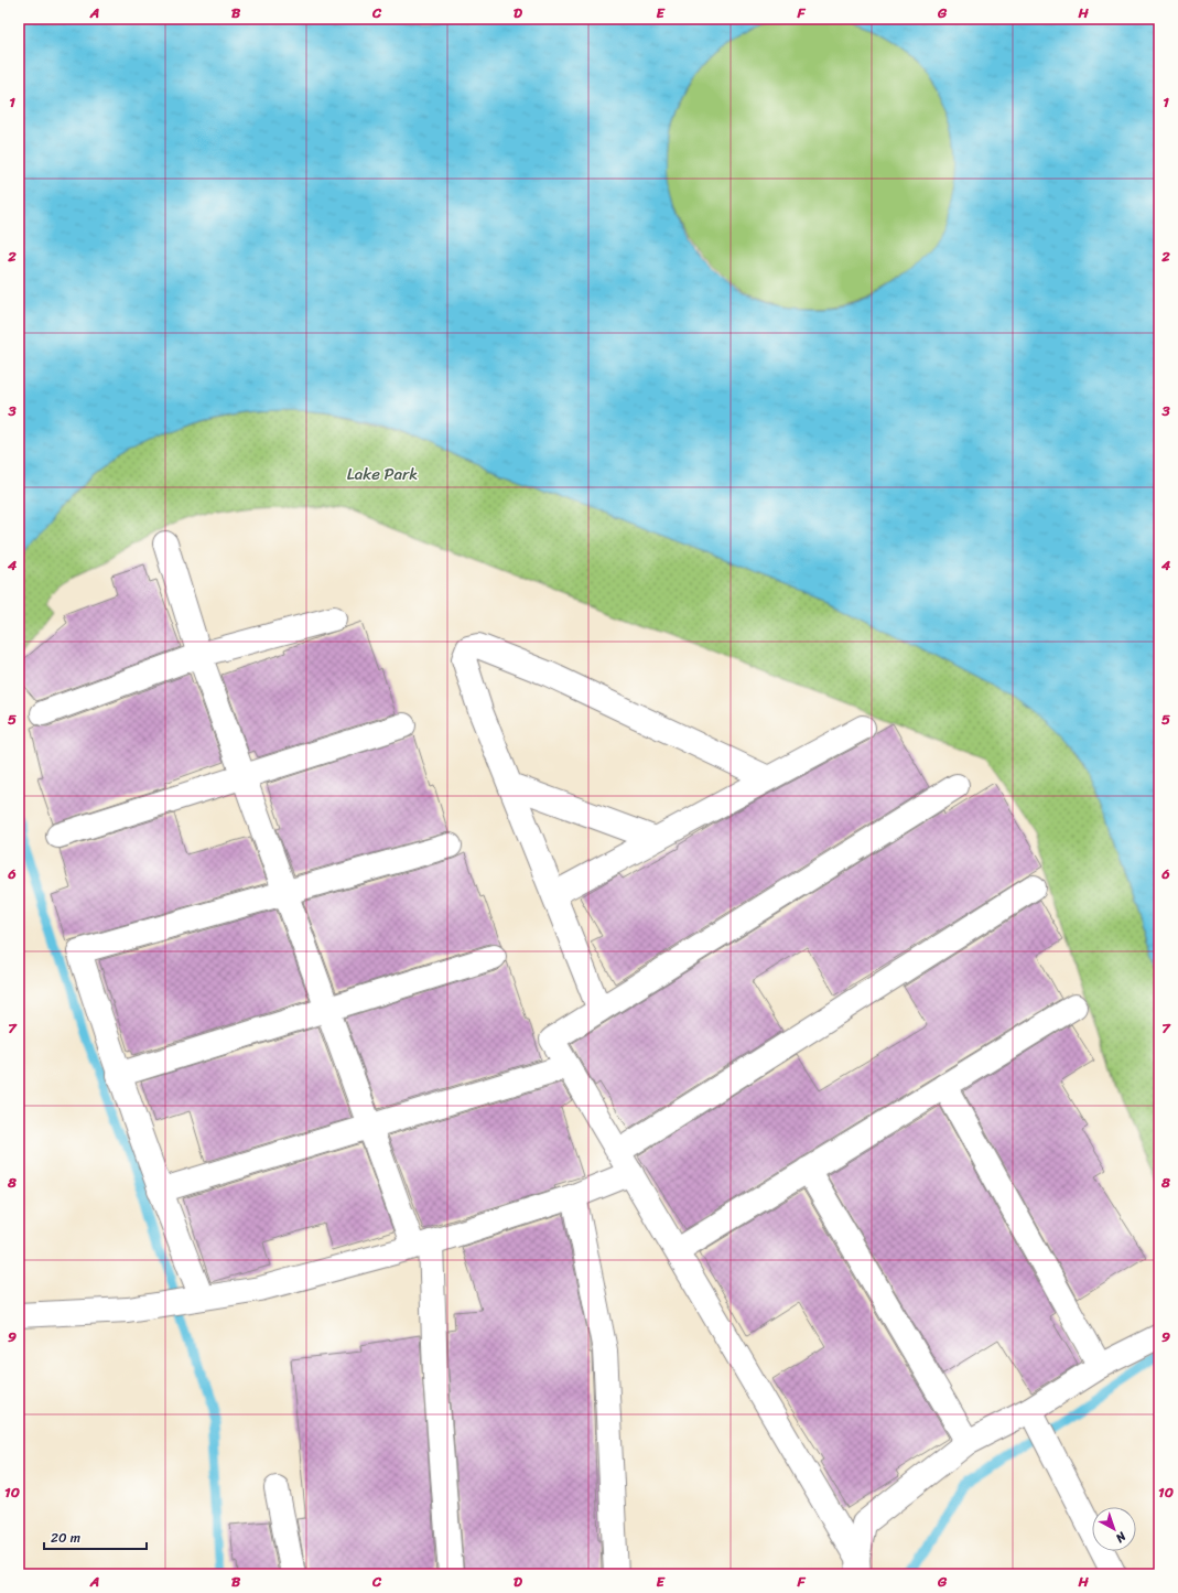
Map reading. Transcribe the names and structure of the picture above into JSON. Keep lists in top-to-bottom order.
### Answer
{
  "parks": ["Lake Park"],
  "scale_bar": "20 m",
  "north": "bottom right",
  "grid": {
    "columns": [
      "A",
      "B",
      "C",
      "D",
      "E",
      "F",
      "G",
      "H"
    ],
    "rows": [
      "1",
      "2",
      "3",
      "4",
      "5",
      "6",
      "7",
      "8",
      "9",
      "10"
    ]
  }
}
